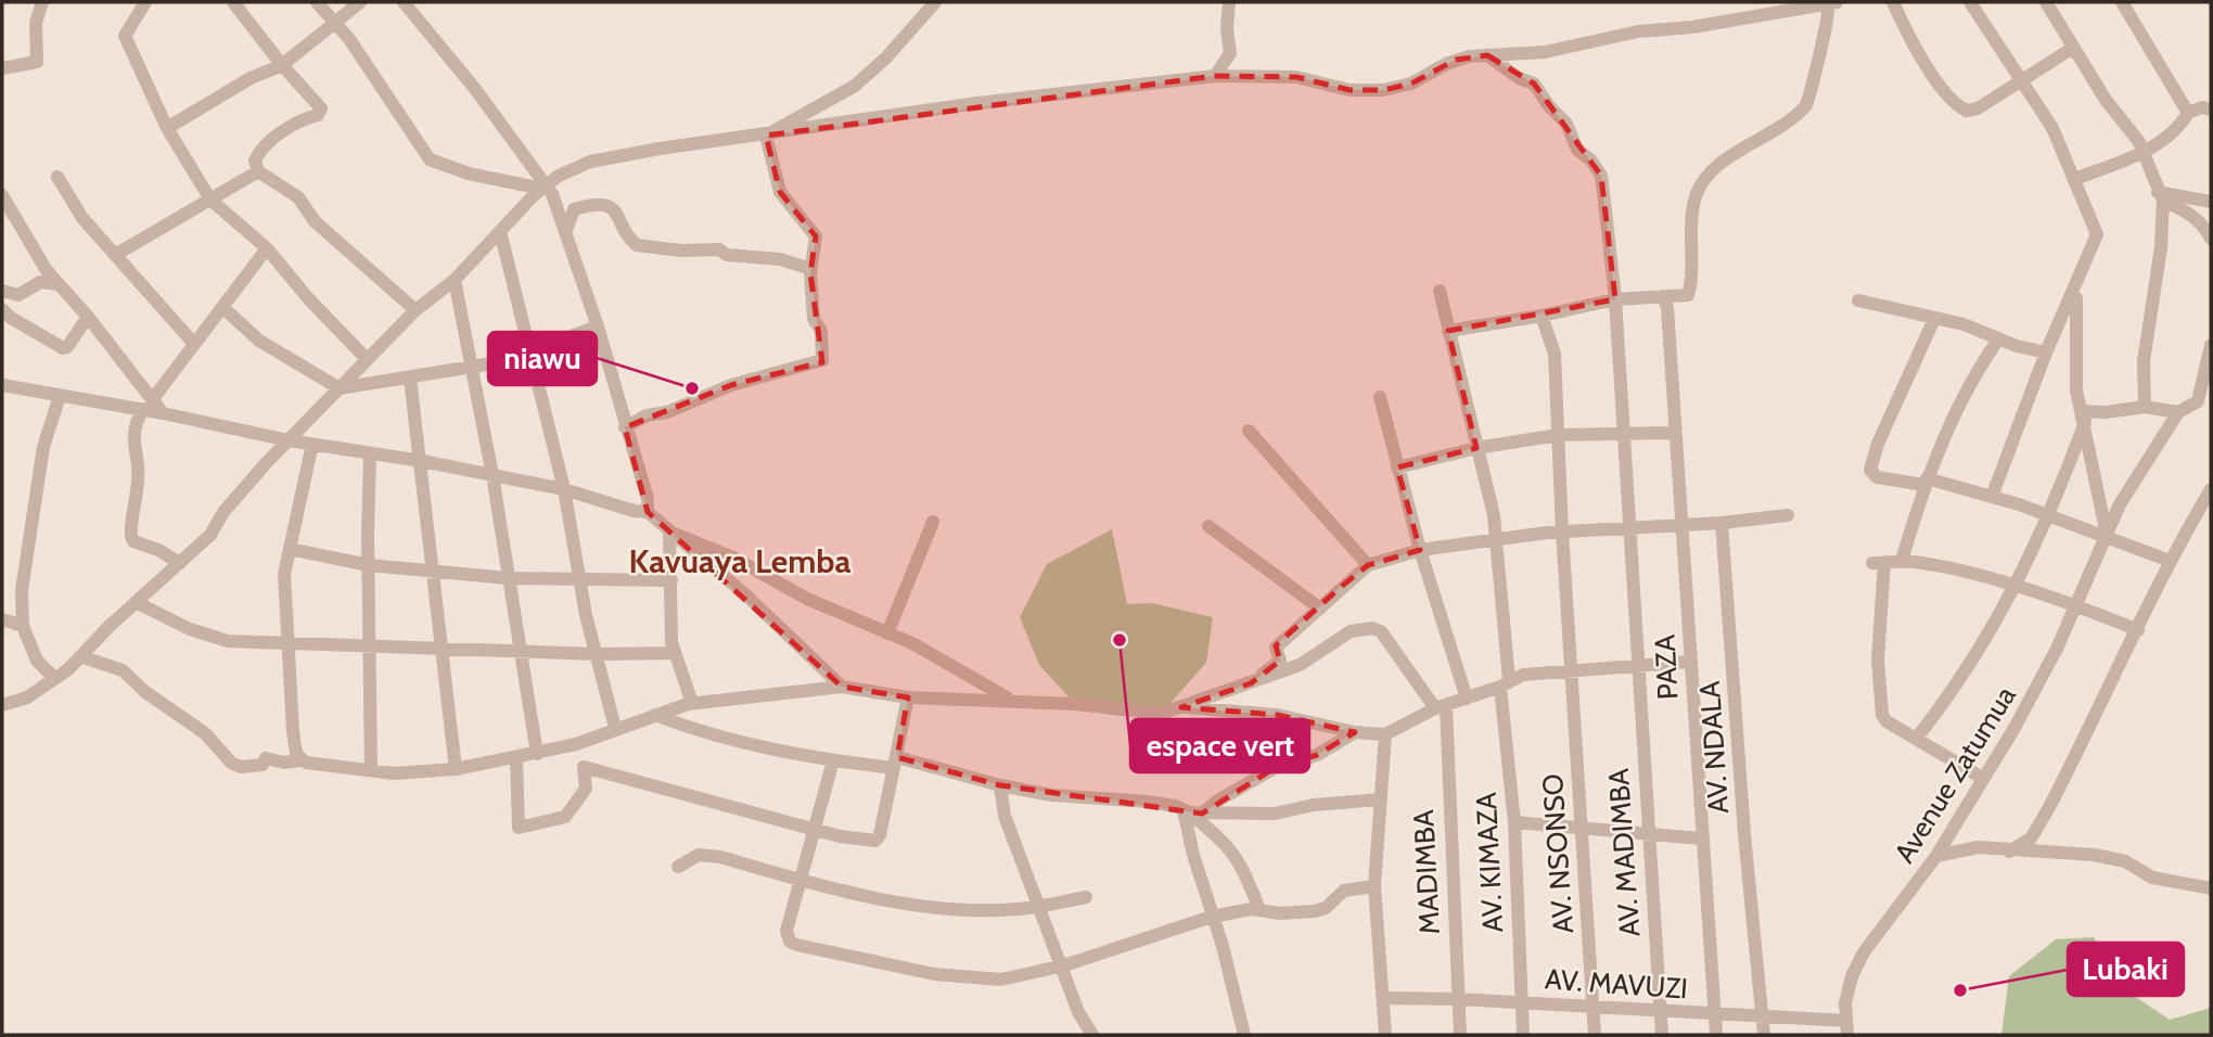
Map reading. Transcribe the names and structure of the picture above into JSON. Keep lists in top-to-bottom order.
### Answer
{
  "streets": {
    "street": [
      "PAZA",
      "AV. NDALA",
      "Avenue Zatumua",
      "AV. MADIMBA",
      "AV. NSONSO",
      "AV. KIMAZA",
      "MADIMBA",
      "AV. MAVUZI"
    ]
  },
  "crossings": [
    ["PAZA", "AV. MAVUZI"],
    ["AV. NDALA", "AV. MAVUZI"],
    ["Avenue Zatumua", "AV. MAVUZI"],
    ["AV. MADIMBA", "AV. MAVUZI"],
    ["AV. NSONSO", "AV. MAVUZI"],
    ["AV. KIMAZA", "AV. MAVUZI"],
    ["MADIMBA", "AV. MAVUZI"]
  ],
  "districts": ["Kavuaya Lemba"],
  "places": ["niawu", "espace vert", "Lubaki"]
}
